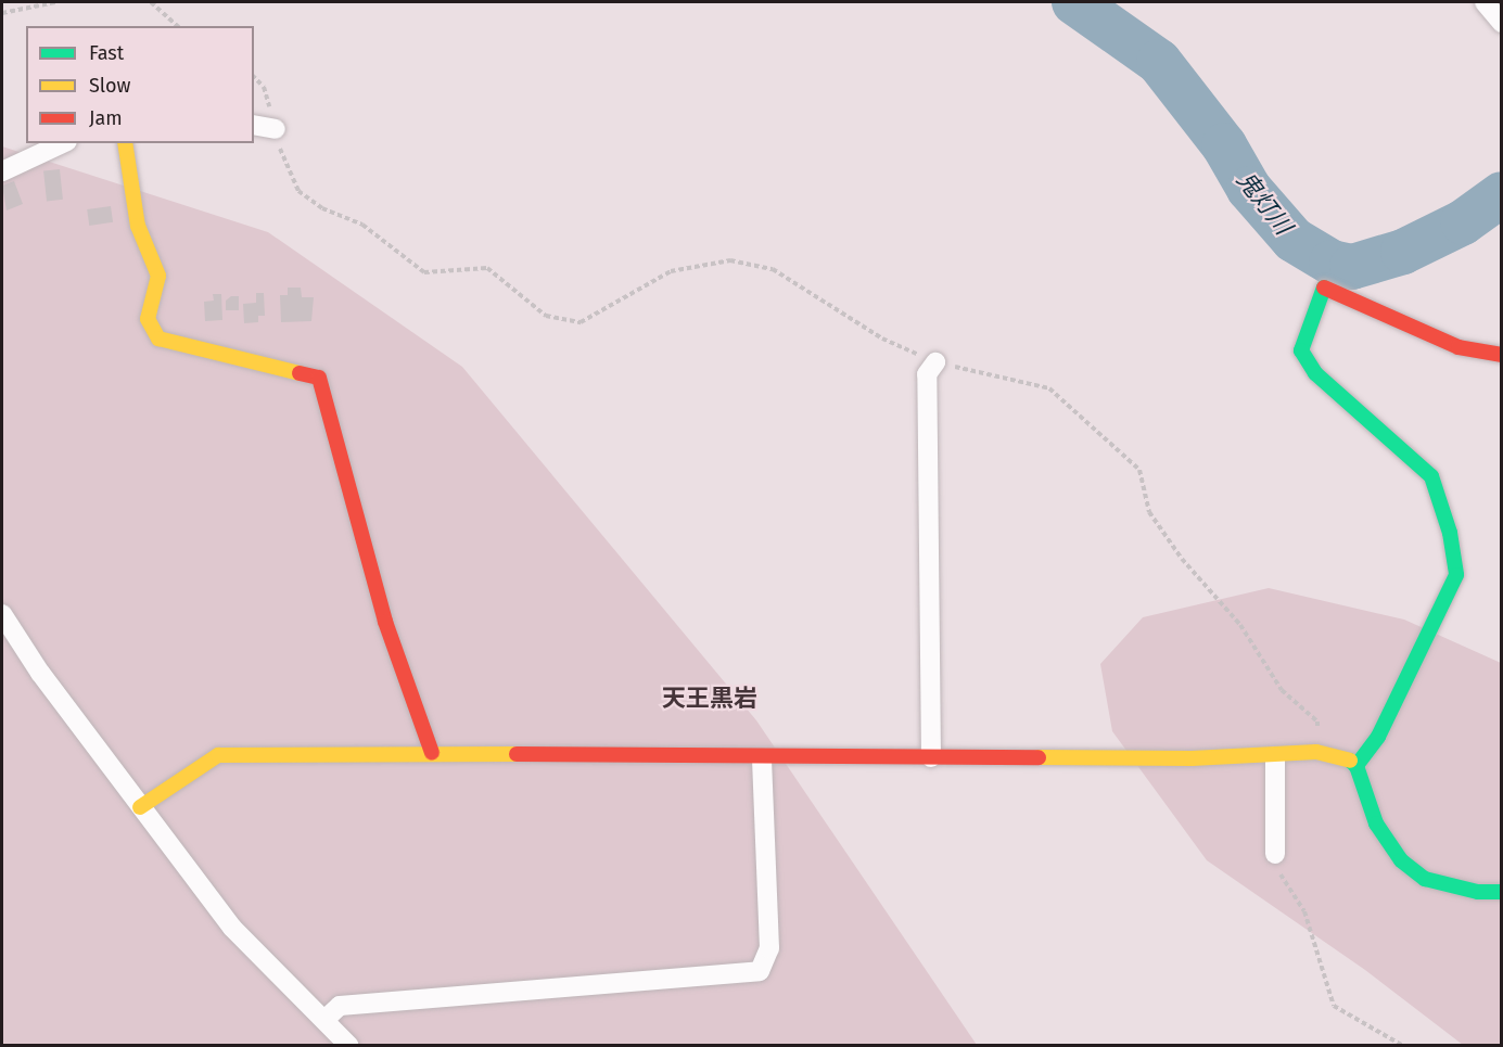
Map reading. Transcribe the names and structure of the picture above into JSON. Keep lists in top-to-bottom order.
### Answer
{
  "districts": ["天王黒岩"],
  "water": ["鬼灯川"],
  "legend": ["Fast", "Slow", "Jam"]
}
